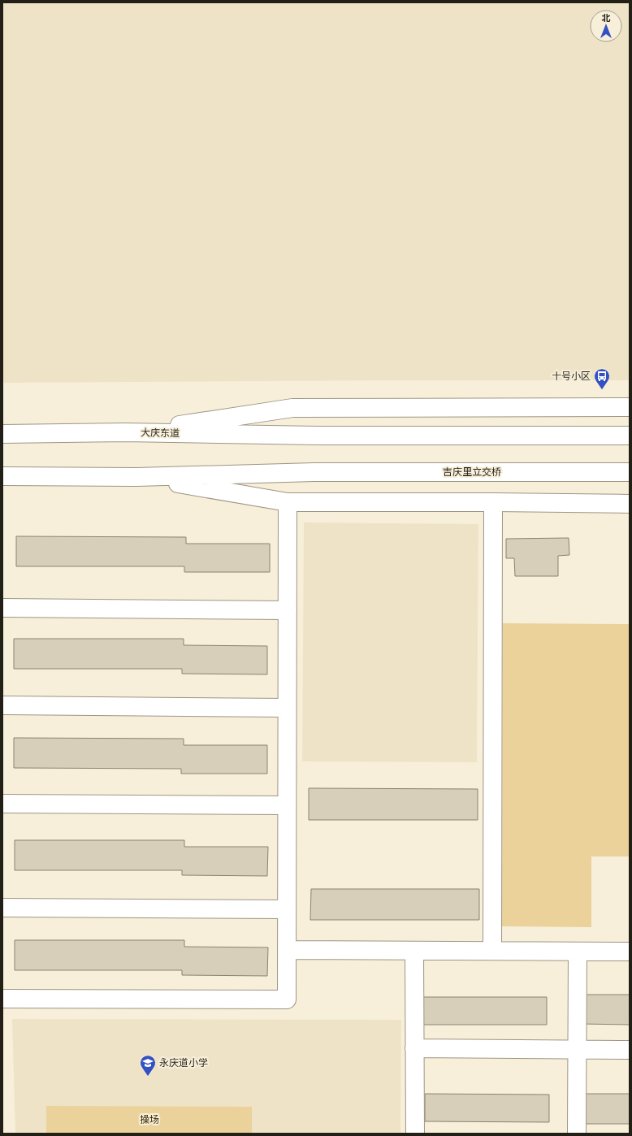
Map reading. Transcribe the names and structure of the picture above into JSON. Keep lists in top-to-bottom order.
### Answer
{
  "streets": {
    "main road": ["大庆东道", "吉庆里立交桥"]
  },
  "parks": ["操场"],
  "places": {
    "bus stop": ["十号小区"],
    "school or university": ["永庆道小学"]
  },
  "north": "top"
}
